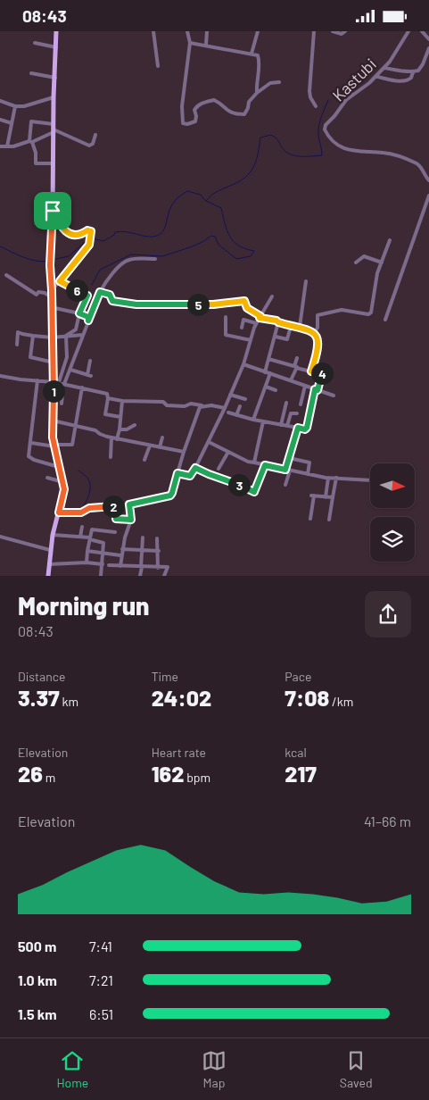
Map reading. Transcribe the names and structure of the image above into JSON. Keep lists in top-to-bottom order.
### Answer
{
  "streets": {
    "street": ["Kastubi"]
  },
  "north": "right",
  "page": {
    "status": "08:43",
    "pins": [
      "6",
      "5",
      "4",
      "1",
      "3",
      "2"
    ],
    "heading": ["Morning run", "08:43"],
    "stats": [
      ["Distance", "3.37 km"],
      ["Time", "24:02"],
      ["Pace", "7:08 /km"],
      ["Elevation", "26 m"],
      ["Heart rate", "162 bpm"],
      ["kcal", "217"]
    ],
    "chart": ["Elevation", "41–66 m"],
    "list": [
      {
        "name": "500 m",
        "note": "7:41"
      },
      {
        "name": "1.0 km",
        "note": "7:21"
      },
      {
        "name": "1.5 km",
        "note": "6:51"
      }
    ],
    "tabs": ["Home", "Map", "Saved"]
  }
}
